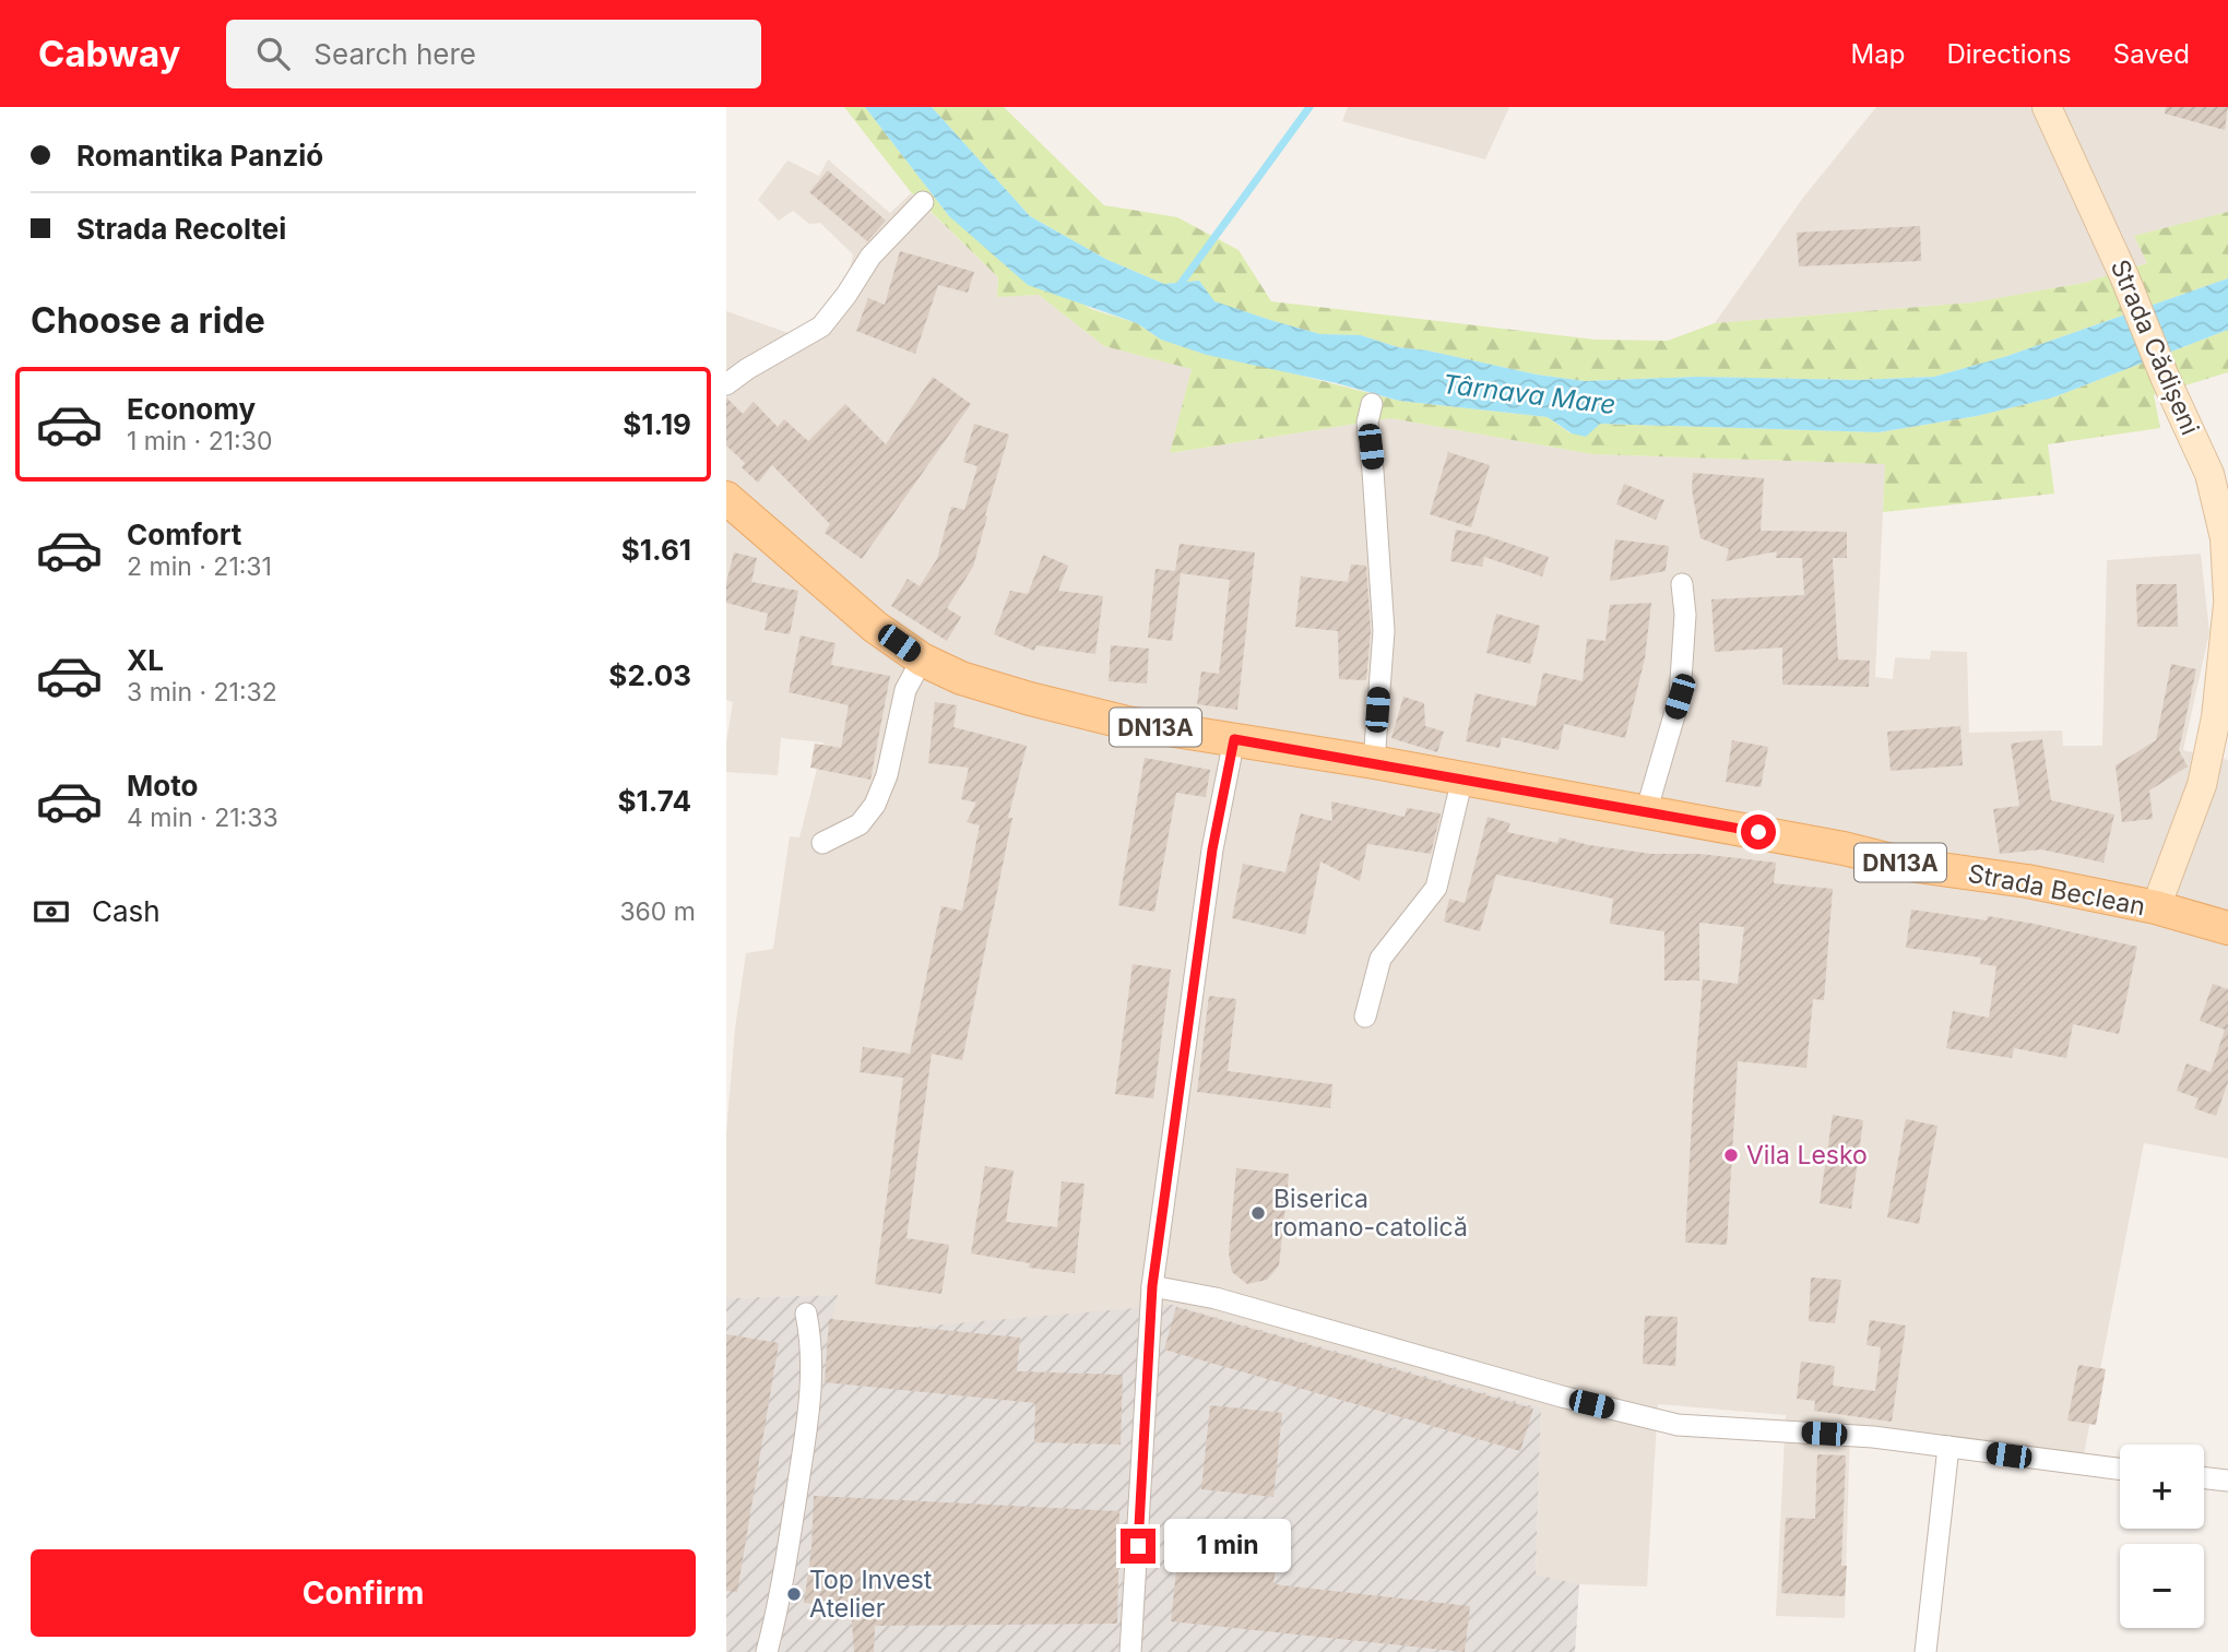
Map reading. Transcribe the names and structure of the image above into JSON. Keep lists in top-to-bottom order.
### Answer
{
  "streets": {
    "main road": ["Strada Cădișeni", "DN13A", "Strada Beclean"]
  },
  "water": ["Târnava Mare"],
  "places": ["Vila Lesko", "Biserica romano-catolică", "Top Invest Atelier"],
  "page": {
    "header": "Cabway",
    "search": "Search here",
    "nav": ["Map", "Directions", "Saved"],
    "banner": ["Romantika Panzió", "Strada Recoltei"],
    "heading": "Choose a ride",
    "list": [
      {
        "name": "Economy",
        "note": "1 min · 21:30",
        "value": "$1.19"
      },
      {
        "name": "Comfort",
        "note": "2 min · 21:31",
        "value": "$1.61"
      },
      {
        "name": "XL",
        "note": "3 min · 21:32",
        "value": "$2.03"
      },
      {
        "name": "Moto",
        "note": "4 min · 21:33",
        "value": "$1.74"
      }
    ],
    "pay": ["Cash", "360 m"],
    "map_buttons": ["+", "−"],
    "bubble": "1 min",
    "buttons": "Confirm"
  }
}
